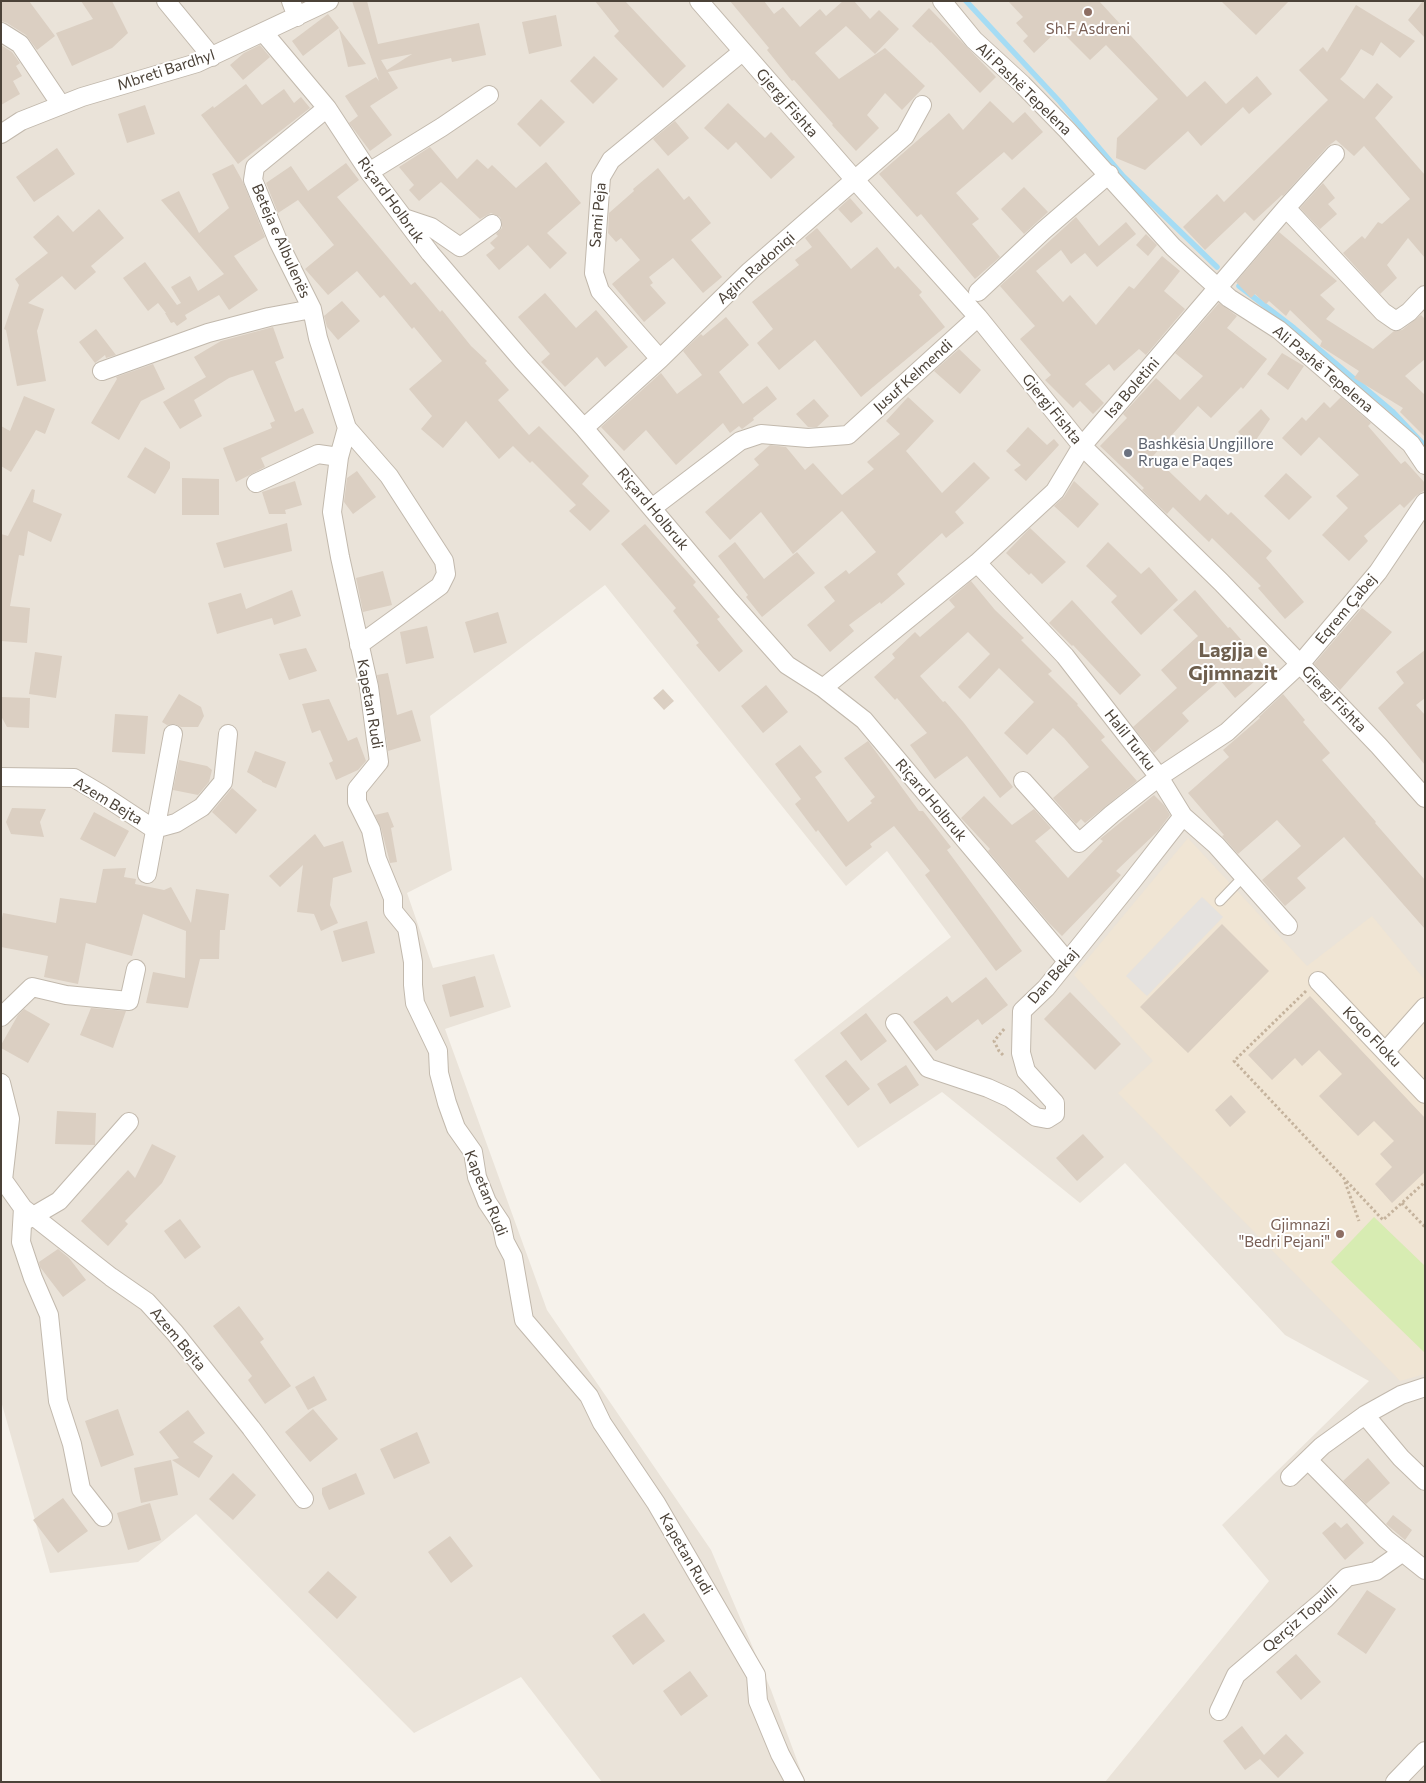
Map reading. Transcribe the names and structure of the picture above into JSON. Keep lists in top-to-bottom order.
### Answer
{
  "streets": {
    "street": [
      "Mbreti Bardhyl",
      "Ali Pashë Tepelena",
      "Gjergj Fishta",
      "Riçard Holbruk",
      "Sami Peja",
      "Beteja e Albulenës",
      "Agim Radoniqi",
      "Jusuf Kelmendi",
      "Isa Boletini",
      "Eqrem Çabej",
      "Kapetan Rudi",
      "Halil Turku",
      "Azem Bejta",
      "Dan Bekaj",
      "Koqo Floku",
      "Qerçiz Topulli"
    ]
  },
  "crossings": [
    ["Mbreti Bardhyl", "Riçard Holbruk"],
    ["Ali Pashë Tepelena", "Isa Boletini"],
    ["Gjergj Fishta", "Sami Peja"],
    ["Gjergj Fishta", "Agim Radoniqi"],
    ["Gjergj Fishta", "Jusuf Kelmendi"],
    ["Gjergj Fishta", "Isa Boletini"],
    ["Gjergj Fishta", "Eqrem Çabej"],
    ["Riçard Holbruk", "Beteja e Albulenës"],
    ["Riçard Holbruk", "Agim Radoniqi"],
    ["Riçard Holbruk", "Jusuf Kelmendi"],
    ["Riçard Holbruk", "Isa Boletini"],
    ["Riçard Holbruk", "Dan Bekaj"],
    ["Sami Peja", "Agim Radoniqi"],
    ["Beteja e Albulenës", "Kapetan Rudi"],
    ["Isa Boletini", "Halil Turku"],
    ["Eqrem Çabej", "Halil Turku"]
  ],
  "districts": ["Lagjja e Gjimnazit"],
  "places": ["Sh.F Asdreni", "Bashkësia Ungjillore Rruga e Paqes", "Gjimnazi \"Bedri Pejani\""]
}
